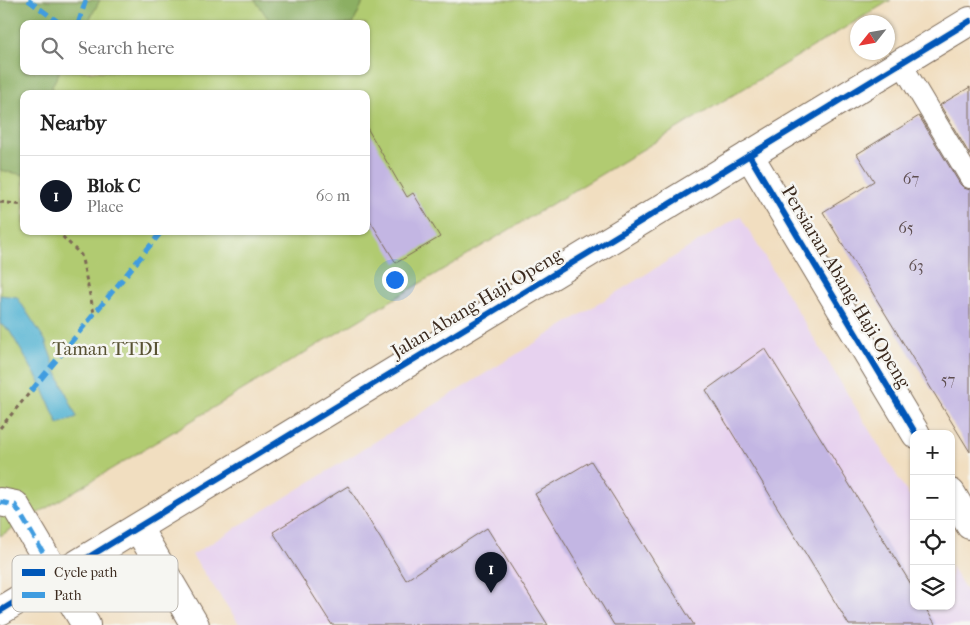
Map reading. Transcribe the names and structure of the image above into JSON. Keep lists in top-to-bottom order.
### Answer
{
  "streets": {
    "street": ["Persiaran Abang Haji Openg", "Jalan Abang Haji Openg"]
  },
  "crossings": [
    ["Persiaran Abang Haji Openg", "Jalan Abang Haji Openg"]
  ],
  "parks": ["Taman TTDI"],
  "house_numbers": [
    "67",
    "65",
    "63",
    "57"
  ],
  "legend": ["Cycle path", "Path"],
  "north": "bottom left",
  "page": {
    "search": "Search here",
    "heading": "Nearby",
    "list": [
      {
        "mark": "1",
        "name": "Blok C",
        "note": "Place",
        "value": "60 m"
      }
    ],
    "map_buttons": ["+", "−"],
    "pins": "1"
  }
}
